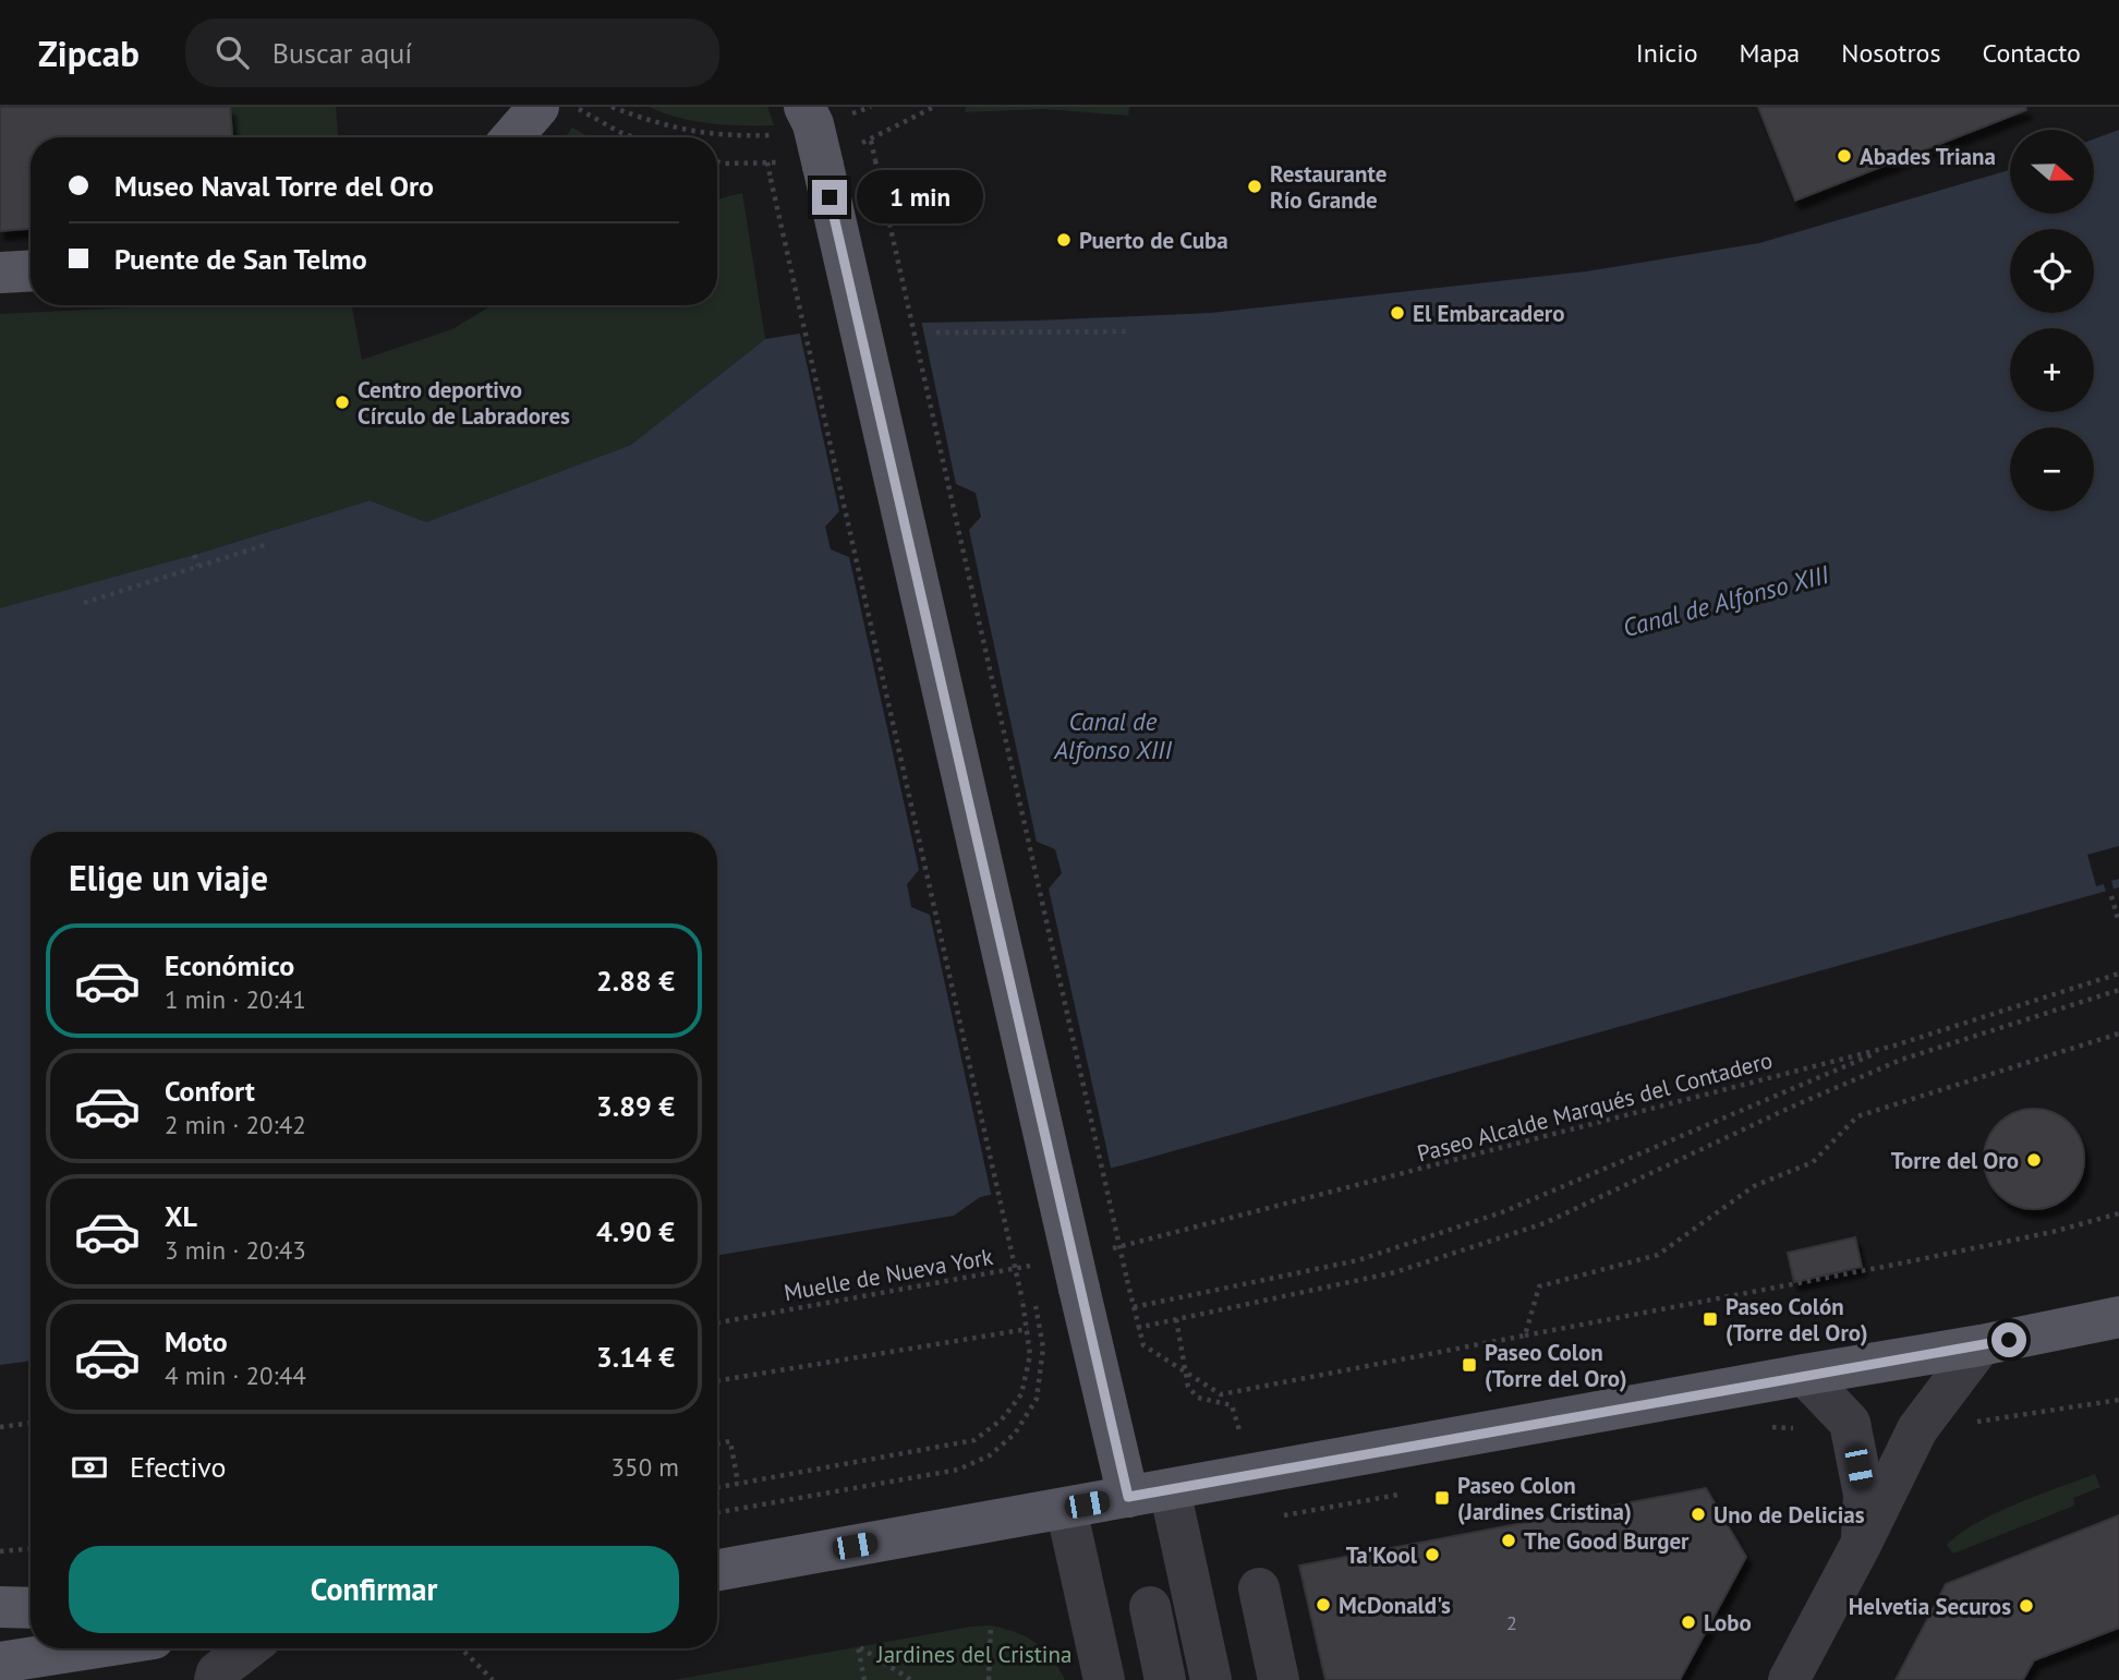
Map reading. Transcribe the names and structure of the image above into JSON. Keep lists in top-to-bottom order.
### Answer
{
  "streets": {
    "path": ["Paseo Alcalde Marqués del Contadero", "Muelle de Nueva York"]
  },
  "water": ["Canal de Alfonso XIII"],
  "parks": ["Jardines del Cristina"],
  "places": {
    "other": [
      "Abades Triana",
      "Restaurante Río Grande",
      "Puerto de Cuba",
      "El Embarcadero",
      "Centro deportivo Círculo de Labradores",
      "Torre del Oro",
      "Uno de Delicias",
      "The Good Burger",
      "Ta'Kool",
      "McDonald's",
      "Helvetia Securos",
      "Lobo"
    ],
    "transit": ["Paseo Colón (Torre del Oro)", "Paseo Colon (Torre del Oro)", "Paseo Colon (Jardines Cristina)"]
  },
  "house_numbers": ["2"],
  "north": "right",
  "page": {
    "header": "Zipcab",
    "search": "Buscar aquí",
    "nav": [
      "Inicio",
      "Mapa",
      "Nosotros",
      "Contacto"
    ],
    "map_buttons": ["+", "−"],
    "banner": ["Museo Naval Torre del Oro", "Puente de San Telmo"],
    "bubble": "1 min",
    "heading": "Elige un viaje",
    "list": [
      {
        "name": "Económico",
        "note": "1 min · 20:41",
        "value": "2.88 €"
      },
      {
        "name": "Confort",
        "note": "2 min · 20:42",
        "value": "3.89 €"
      },
      {
        "name": "XL",
        "note": "3 min · 20:43",
        "value": "4.90 €"
      },
      {
        "name": "Moto",
        "note": "4 min · 20:44",
        "value": "3.14 €"
      }
    ],
    "pay": ["Efectivo", "350 m"],
    "buttons": "Confirmar"
  }
}
